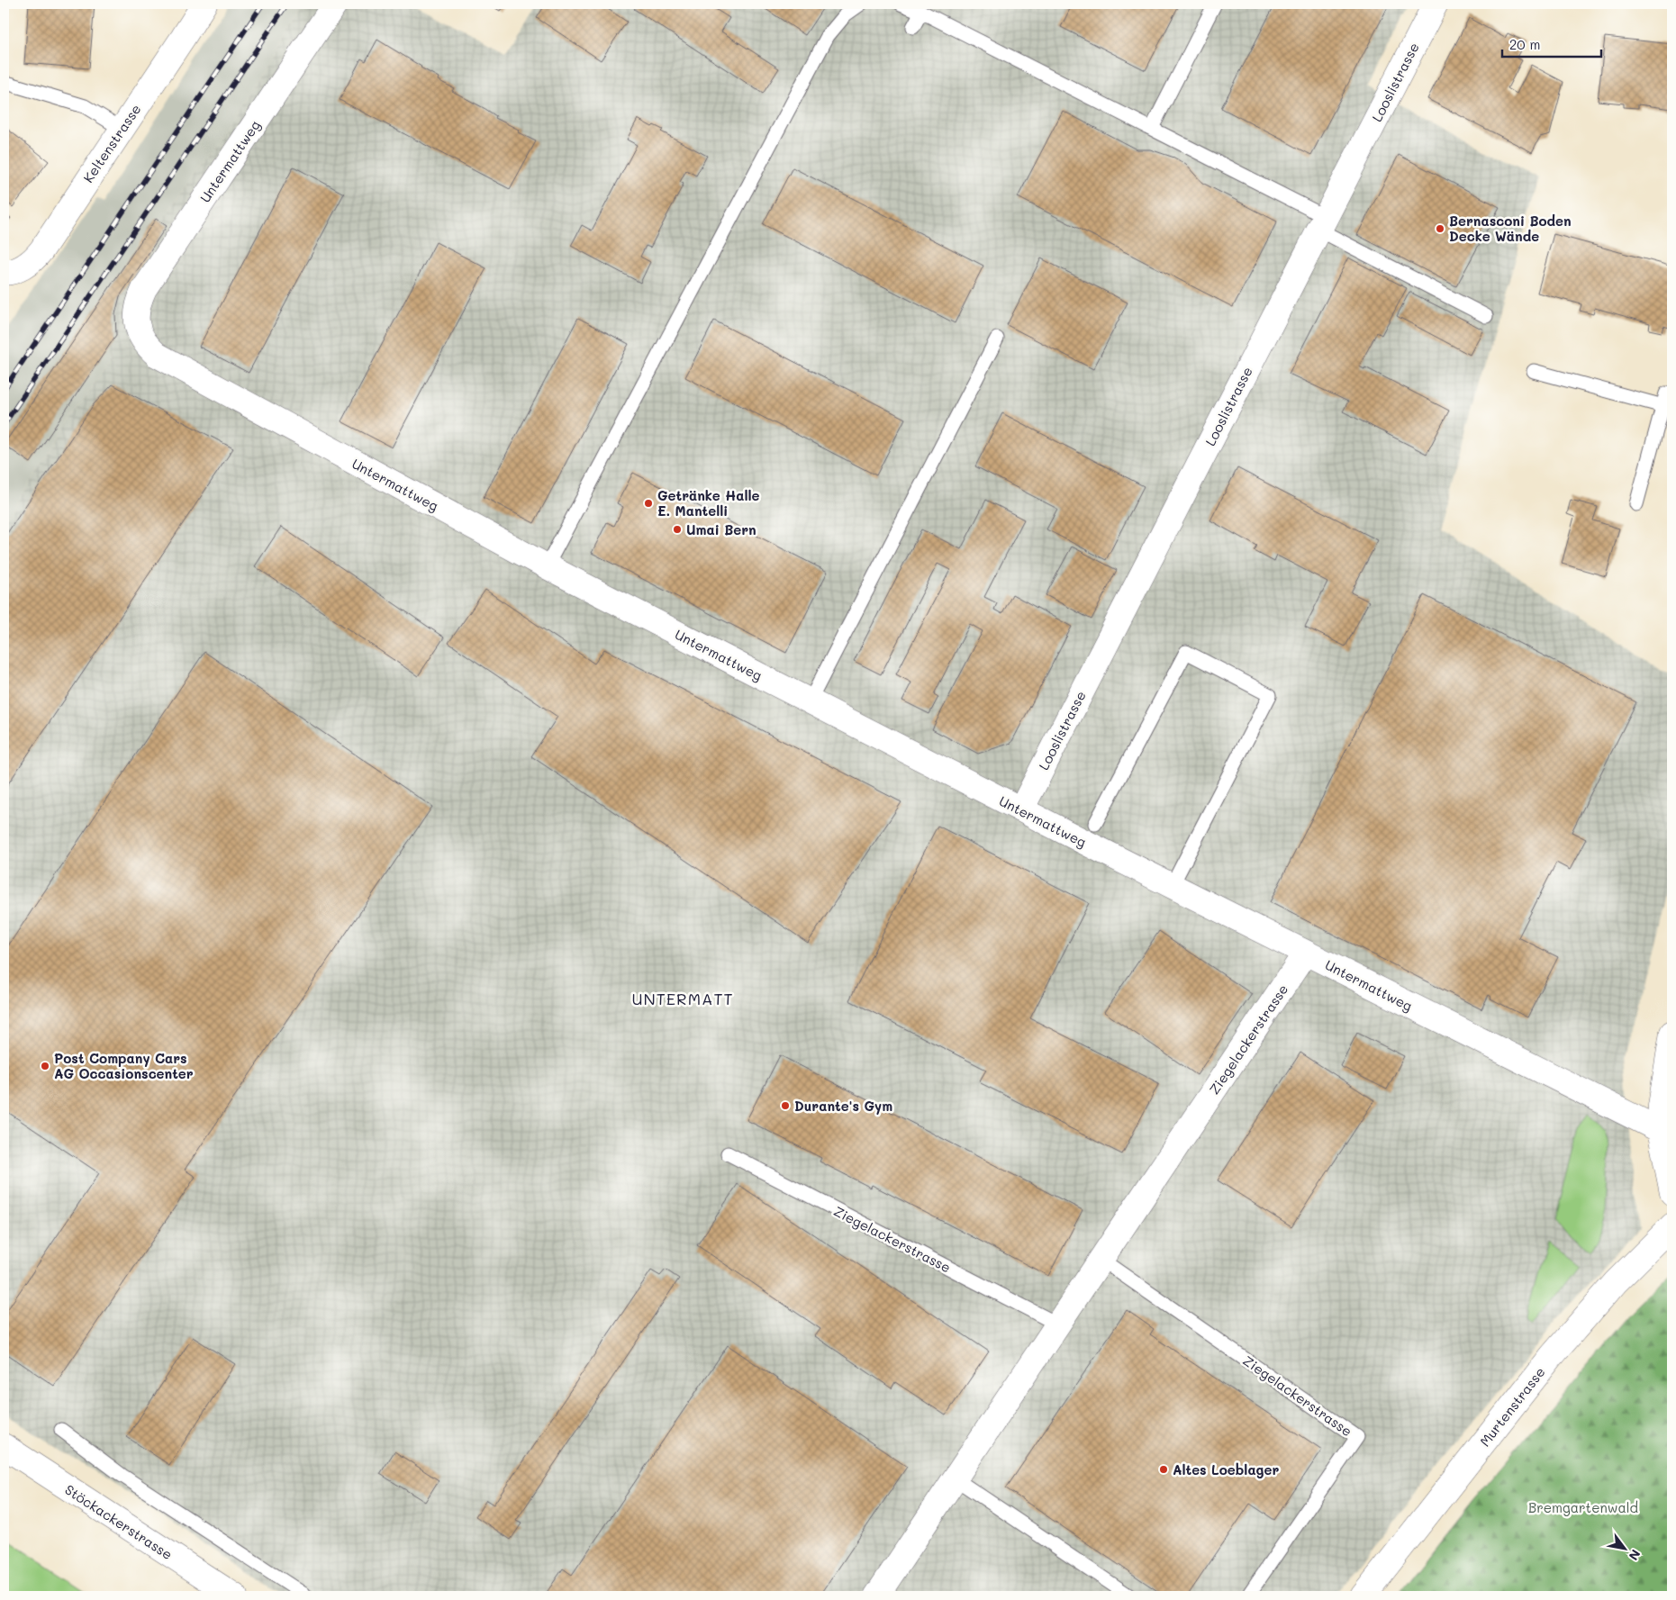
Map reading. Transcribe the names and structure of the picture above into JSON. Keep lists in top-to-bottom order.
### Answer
{
  "streets": {
    "street": [
      "Looslistrasse",
      "Keltenstrasse",
      "Untermattweg",
      "Ziegelackerstrasse",
      "Murtenstrasse",
      "Stöckackerstrasse"
    ]
  },
  "crossings": [
    ["Looslistrasse", "Untermattweg"],
    ["Untermattweg", "Ziegelackerstrasse"]
  ],
  "districts": ["UNTERMATT"],
  "parks": ["Bremgartenwald"],
  "places": [
    "Bernasconi Boden Decke Wände",
    "Getränke Halle E. Mantelli",
    "Umai Bern",
    "Post Company Cars AG Occasionscenter",
    "Durante's Gym",
    "Altes Loeblager"
  ],
  "scale_bar": "20 m",
  "north": "bottom right"
}
